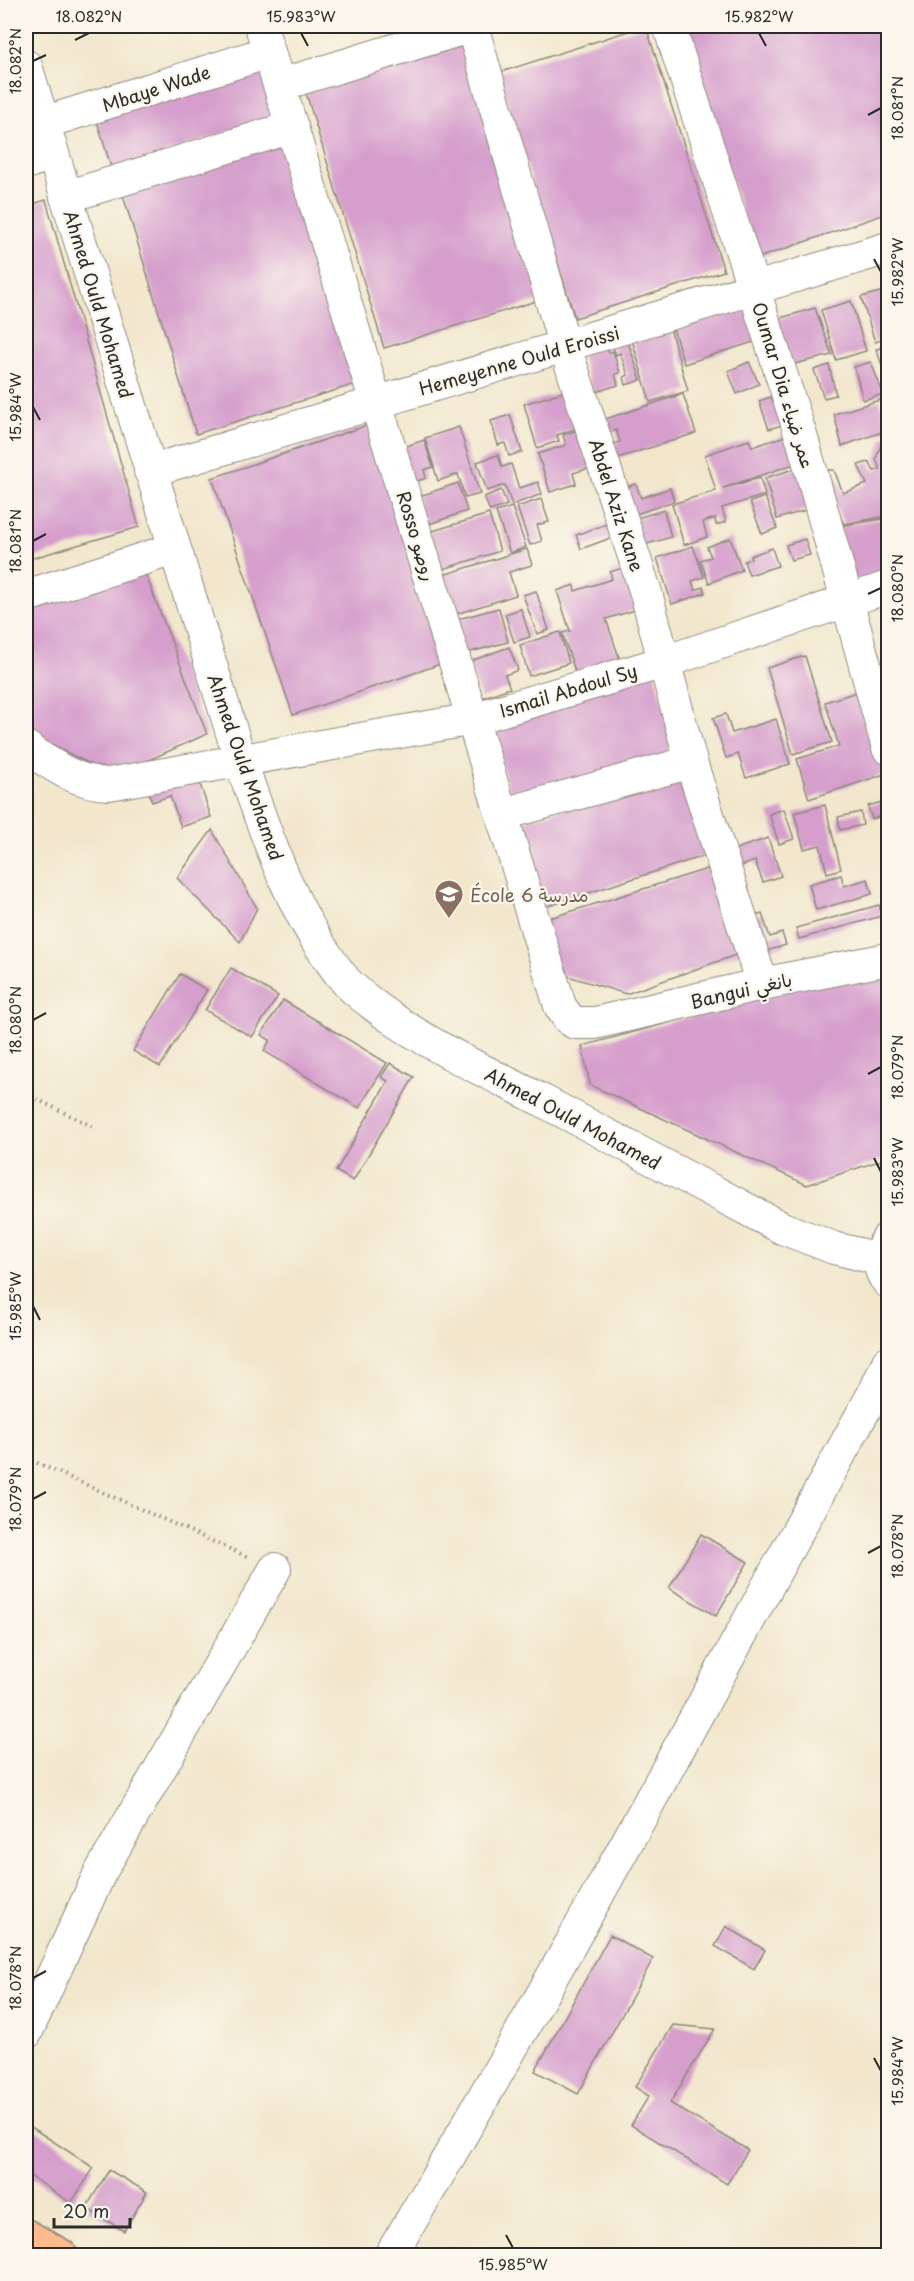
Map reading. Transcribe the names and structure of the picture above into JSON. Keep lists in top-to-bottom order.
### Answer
{
  "streets": {
    "street": [
      "Mbaye Wade",
      "Ahmed Ould Mohamed",
      "Hemeyenne Ould Eroissi",
      "Oumar Dia عمر ضياء",
      "Abdel Aziz Kane",
      "Rosso روصو",
      "Ismail Abdoul Sy",
      "Bangui بانغي"
    ]
  },
  "crossings": [
    ["Mbaye Wade", "Ahmed Ould Mohamed"],
    ["Mbaye Wade", "Rosso روصو"],
    ["Ahmed Ould Mohamed", "Hemeyenne Ould Eroissi"],
    ["Ahmed Ould Mohamed", "Ismail Abdoul Sy"],
    ["Hemeyenne Ould Eroissi", "Oumar Dia عمر ضياء"],
    ["Hemeyenne Ould Eroissi", "Abdel Aziz Kane"],
    ["Hemeyenne Ould Eroissi", "Rosso روصو"],
    ["Oumar Dia عمر ضياء", "Ismail Abdoul Sy"],
    ["Abdel Aziz Kane", "Ismail Abdoul Sy"],
    ["Abdel Aziz Kane", "Bangui بانغي"],
    ["Rosso روصو", "Ismail Abdoul Sy"],
    ["Rosso روصو", "Bangui بانغي"]
  ],
  "places": {
    "school or university": ["École 6 مدرسة"]
  },
  "scale_bar": "20 m",
  "coordinates": [
    "18.082°N",
    "15.983°W",
    "15.982°W",
    "18.081°N",
    "15.984°W",
    "18.080°N",
    "18.079°N",
    "15.985°W",
    "18.078°N"
  ]
}
